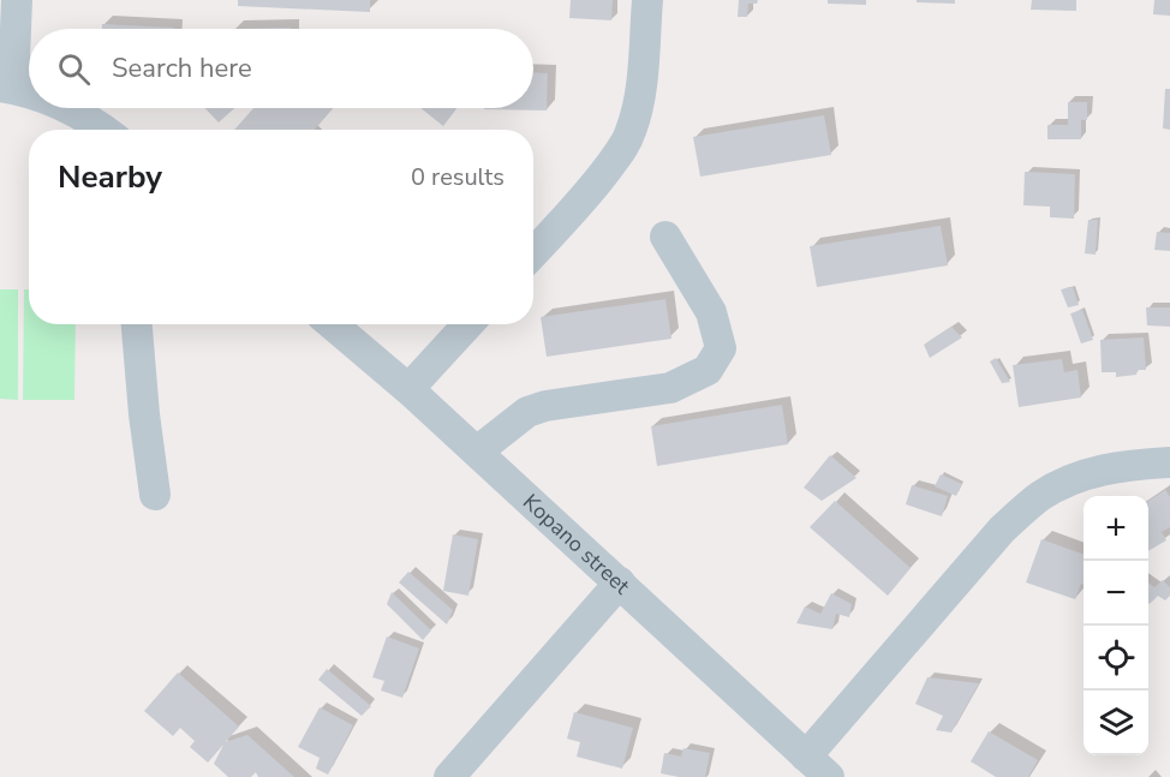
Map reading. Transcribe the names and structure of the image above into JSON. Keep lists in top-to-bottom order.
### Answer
{
  "streets": {
    "street": ["Kopano street"]
  },
  "page": {
    "search": "Search here",
    "heading": ["Nearby", "0 results"],
    "map_buttons": ["+", "−"]
  }
}
